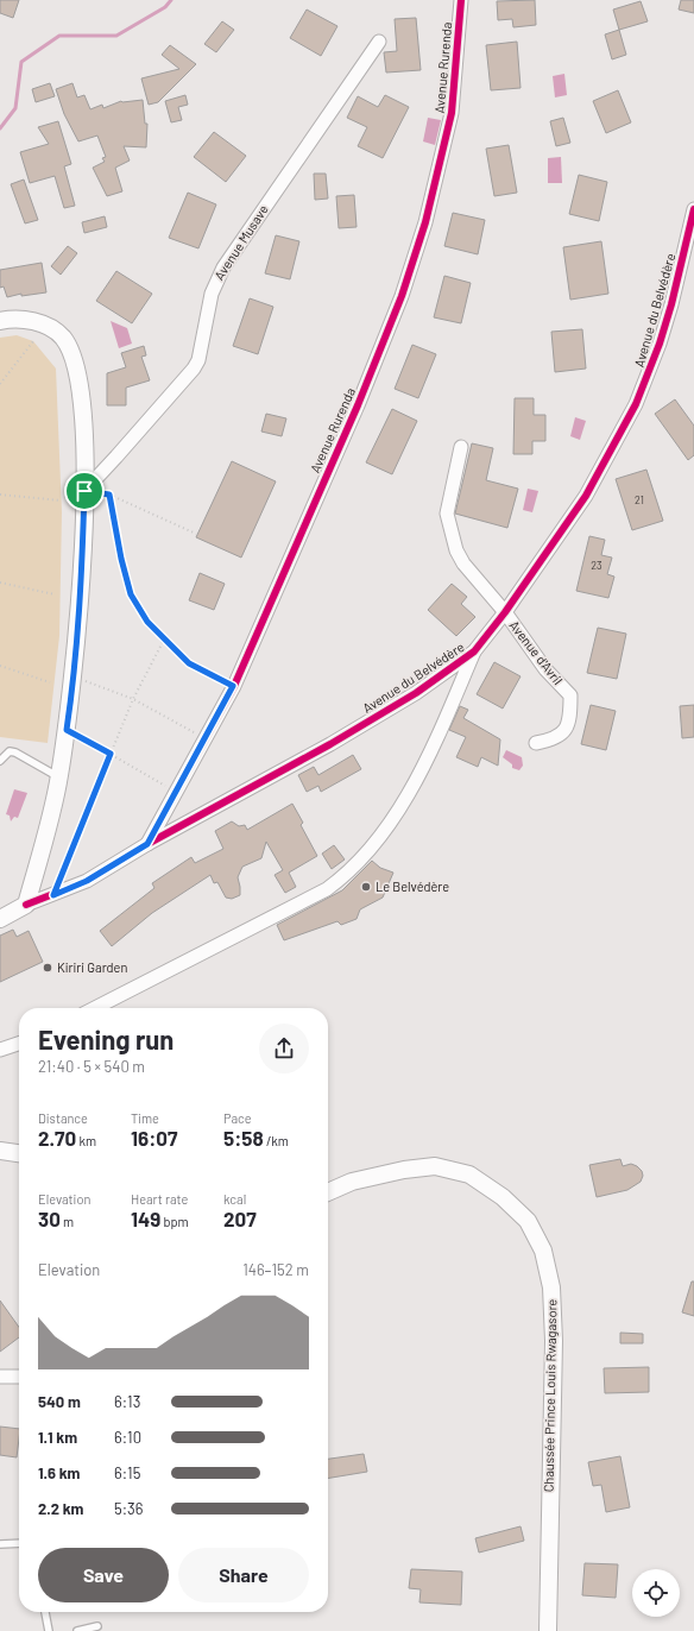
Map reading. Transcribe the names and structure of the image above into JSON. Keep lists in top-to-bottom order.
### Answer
{
  "streets": {
    "street": [
      "Avenue Rurenda",
      "Avenue Musave",
      "Avenue du Belvédère",
      "Avenue d'Avril",
      "Chaussée Prince Louis Rwagasore"
    ]
  },
  "crossings": [
    ["Avenue Rurenda", "Avenue du Belvédère"],
    ["Avenue du Belvédère", "Avenue d'Avril"]
  ],
  "places": ["Le Belvédère", "Kiriri Garden"],
  "house_numbers": ["21", "23"],
  "page": {
    "heading": ["Evening run", "21:40 · 5 × 540 m"],
    "stats": [
      ["Distance", "2.70 km"],
      ["Time", "16:07"],
      ["Pace", "5:58 /km"],
      ["Elevation", "30 m"],
      ["Heart rate", "149 bpm"],
      ["kcal", "207"]
    ],
    "chart": ["Elevation", "146–152 m"],
    "list": [
      {
        "name": "540 m",
        "note": "6:13"
      },
      {
        "name": "1.1 km",
        "note": "6:10"
      },
      {
        "name": "1.6 km",
        "note": "6:15"
      },
      {
        "name": "2.2 km",
        "note": "5:36"
      }
    ],
    "buttons": ["Save", "Share"]
  }
}
